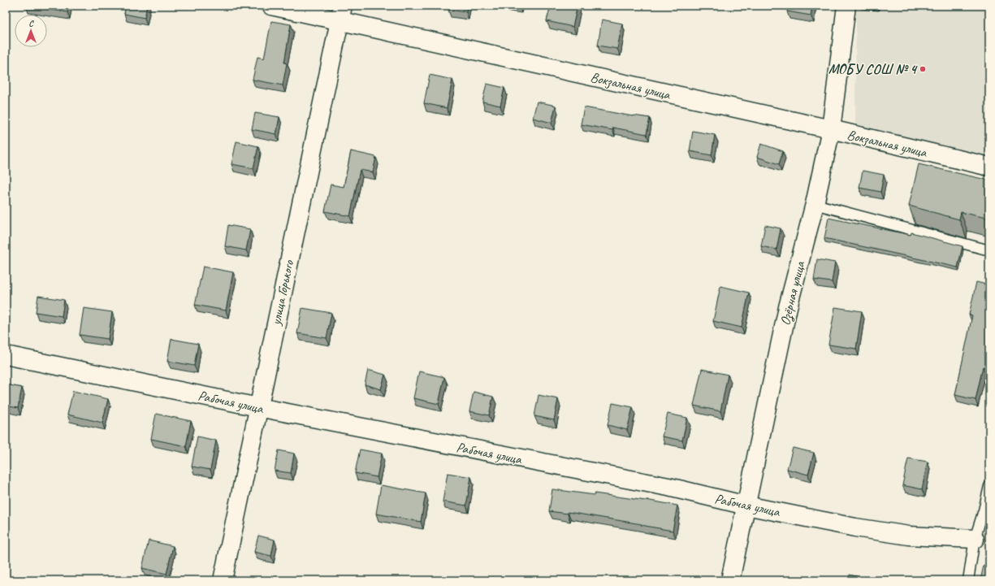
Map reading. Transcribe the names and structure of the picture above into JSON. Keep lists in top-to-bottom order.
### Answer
{
  "streets": {
    "street": [
      "Вокзальная улица",
      "улица Горького",
      "Озёрная улица",
      "Рабочая улица"
    ]
  },
  "crossings": [
    ["Вокзальная улица", "улица Горького"],
    ["Вокзальная улица", "Озёрная улица"],
    ["улица Горького", "Рабочая улица"],
    ["Озёрная улица", "Рабочая улица"]
  ],
  "places": ["МОБУ СОШ № 4"],
  "north": "top"
}
